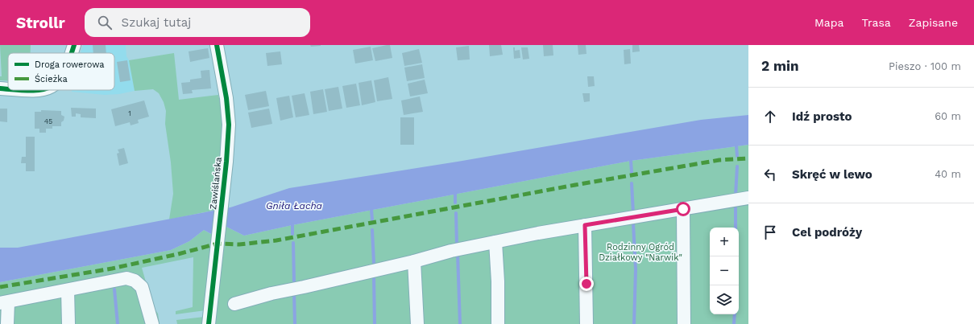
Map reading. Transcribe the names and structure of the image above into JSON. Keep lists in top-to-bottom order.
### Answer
{
  "streets": {
    "street": ["Zawiślańska"]
  },
  "water": ["Gniła Łacha"],
  "parks": ["Rodzinny Ogród Działkowy \"Narwik\""],
  "house_numbers": ["1", "45"],
  "legend": ["Droga rowerowa", "Ścieżka"],
  "page": {
    "header": "Strollr",
    "search": "Szukaj tutaj",
    "nav": ["Mapa", "Trasa", "Zapisane"],
    "heading": ["2 min", "Pieszo · 100 m"],
    "list": [
      ["Idź prosto", "60 m"],
      ["Skręć w lewo", "40 m"],
      "Cel podróży"
    ],
    "map_buttons": ["+", "−"]
  }
}
